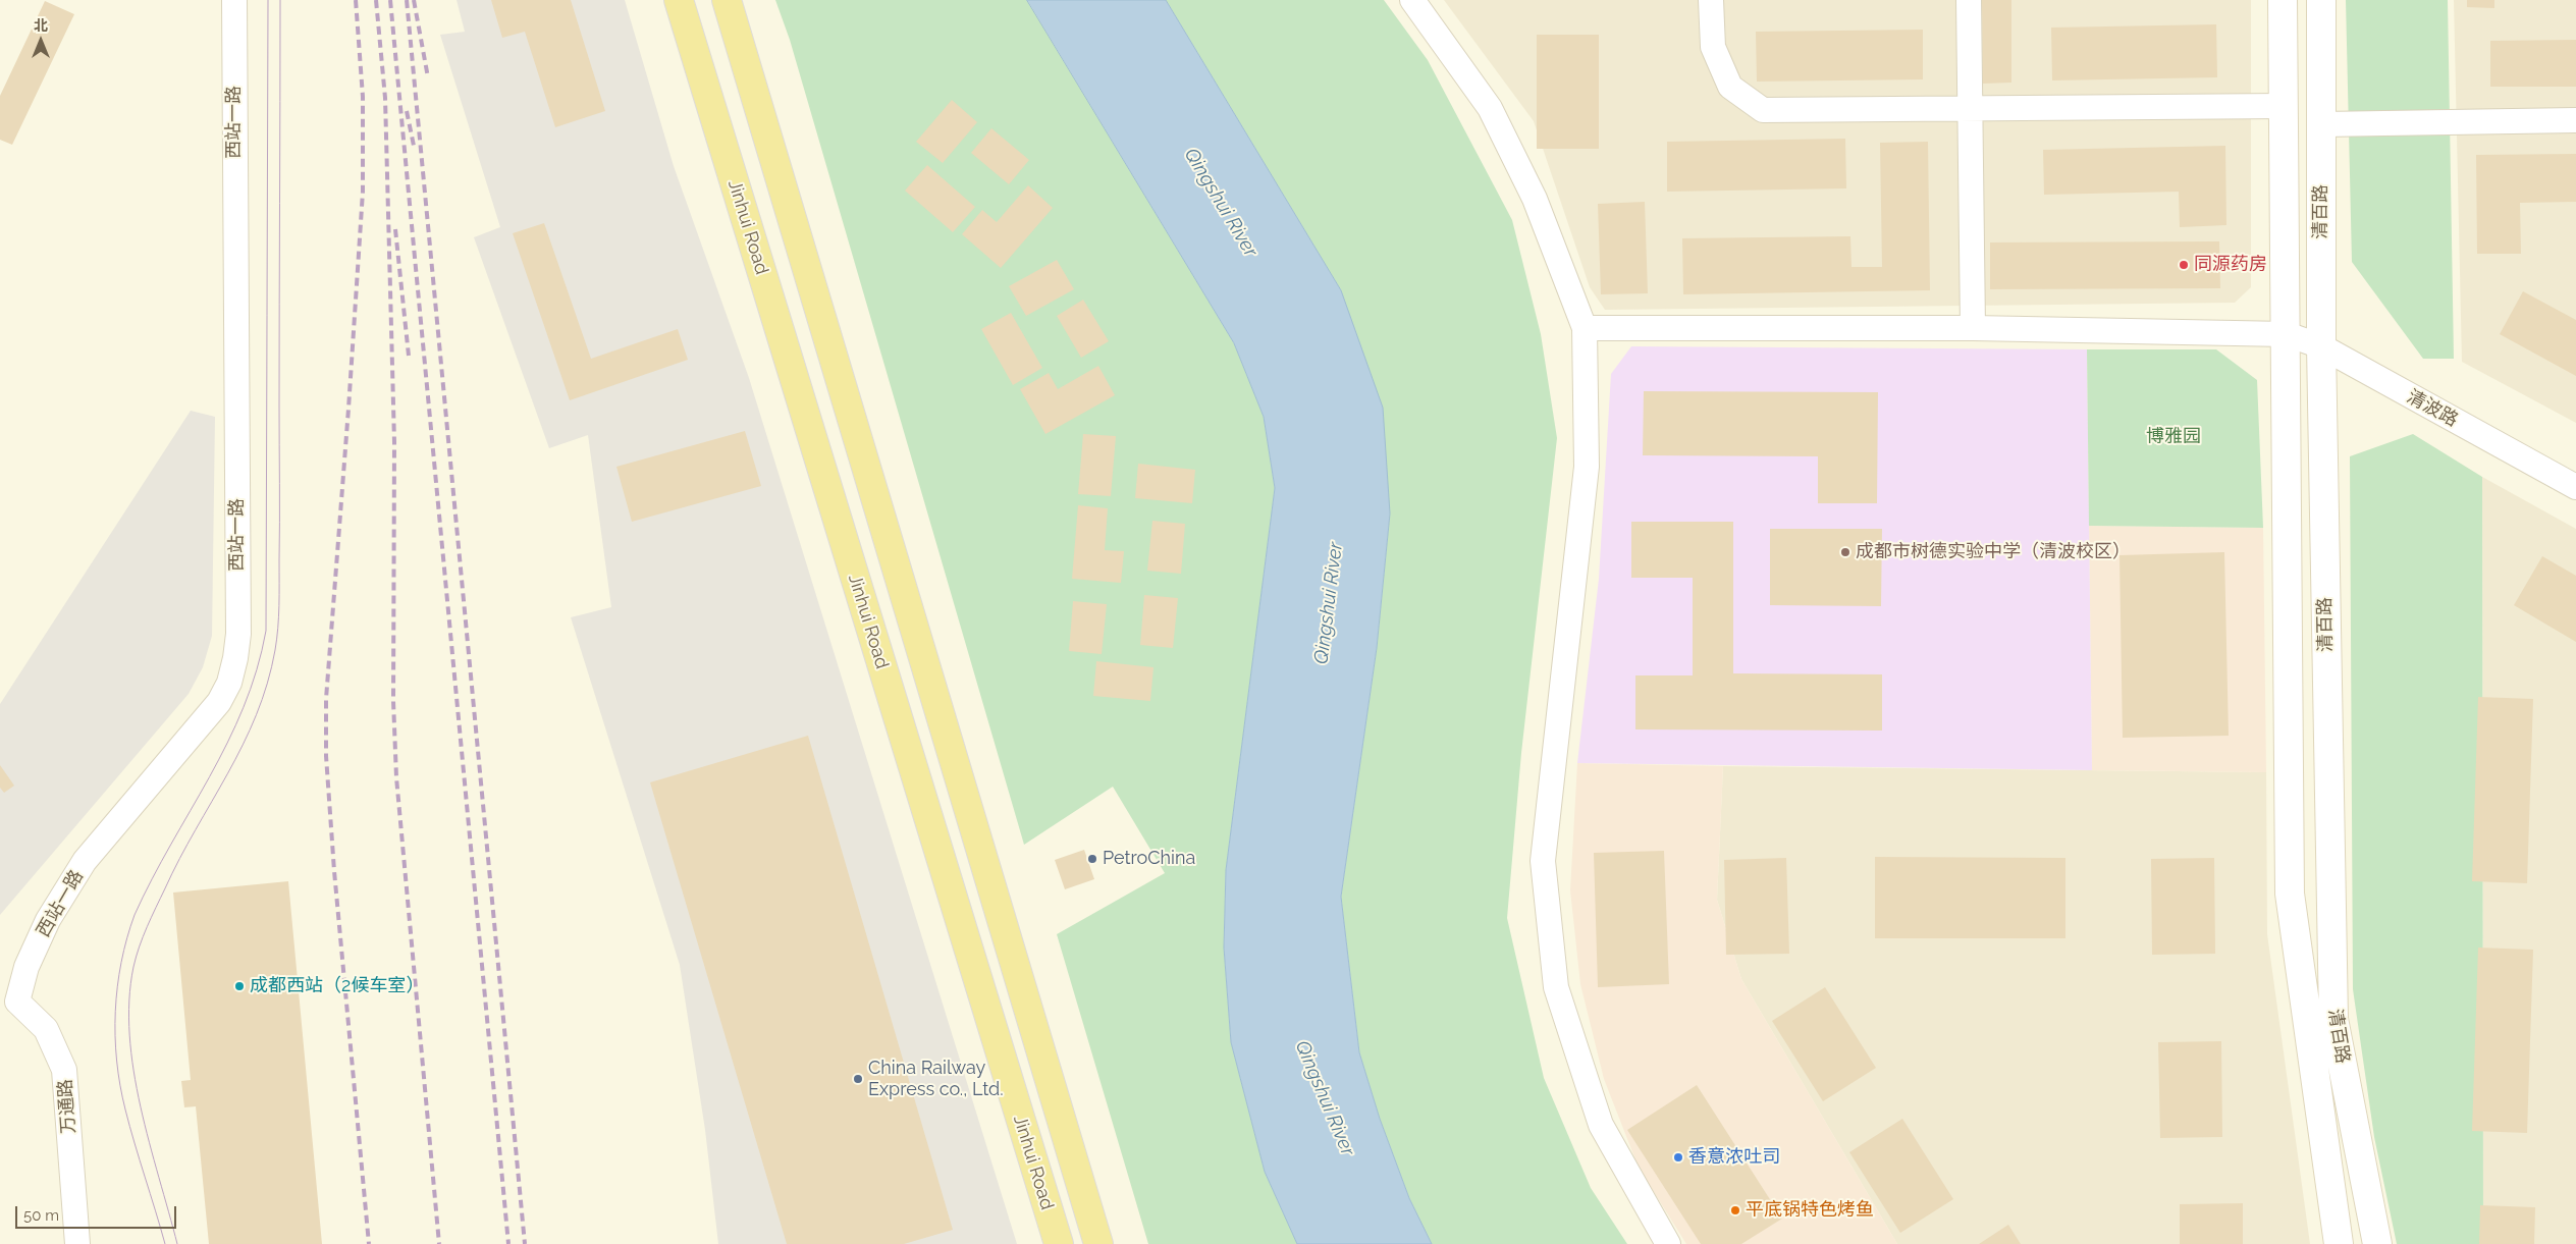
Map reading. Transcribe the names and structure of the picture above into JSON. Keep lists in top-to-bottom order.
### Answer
{
  "streets": {
    "main road": ["Jinhui Road"],
    "street": [
      "西站一路",
      "清百路",
      "清波路",
      "万通路"
    ]
  },
  "crossings": [
    ["西站一路", "万通路"],
    ["清百路", "清波路"]
  ],
  "water": ["Qingshui River"],
  "parks": ["博雅园"],
  "places": [
    "同源药房",
    "成都市树德实验中学（清波校区）",
    "PetroChina",
    "成都西站（2候车室）",
    "China Railway Express co., Ltd.",
    "香意浓吐司",
    "平底锅特色烤鱼"
  ],
  "scale_bar": "50 m",
  "north": "top"
}
